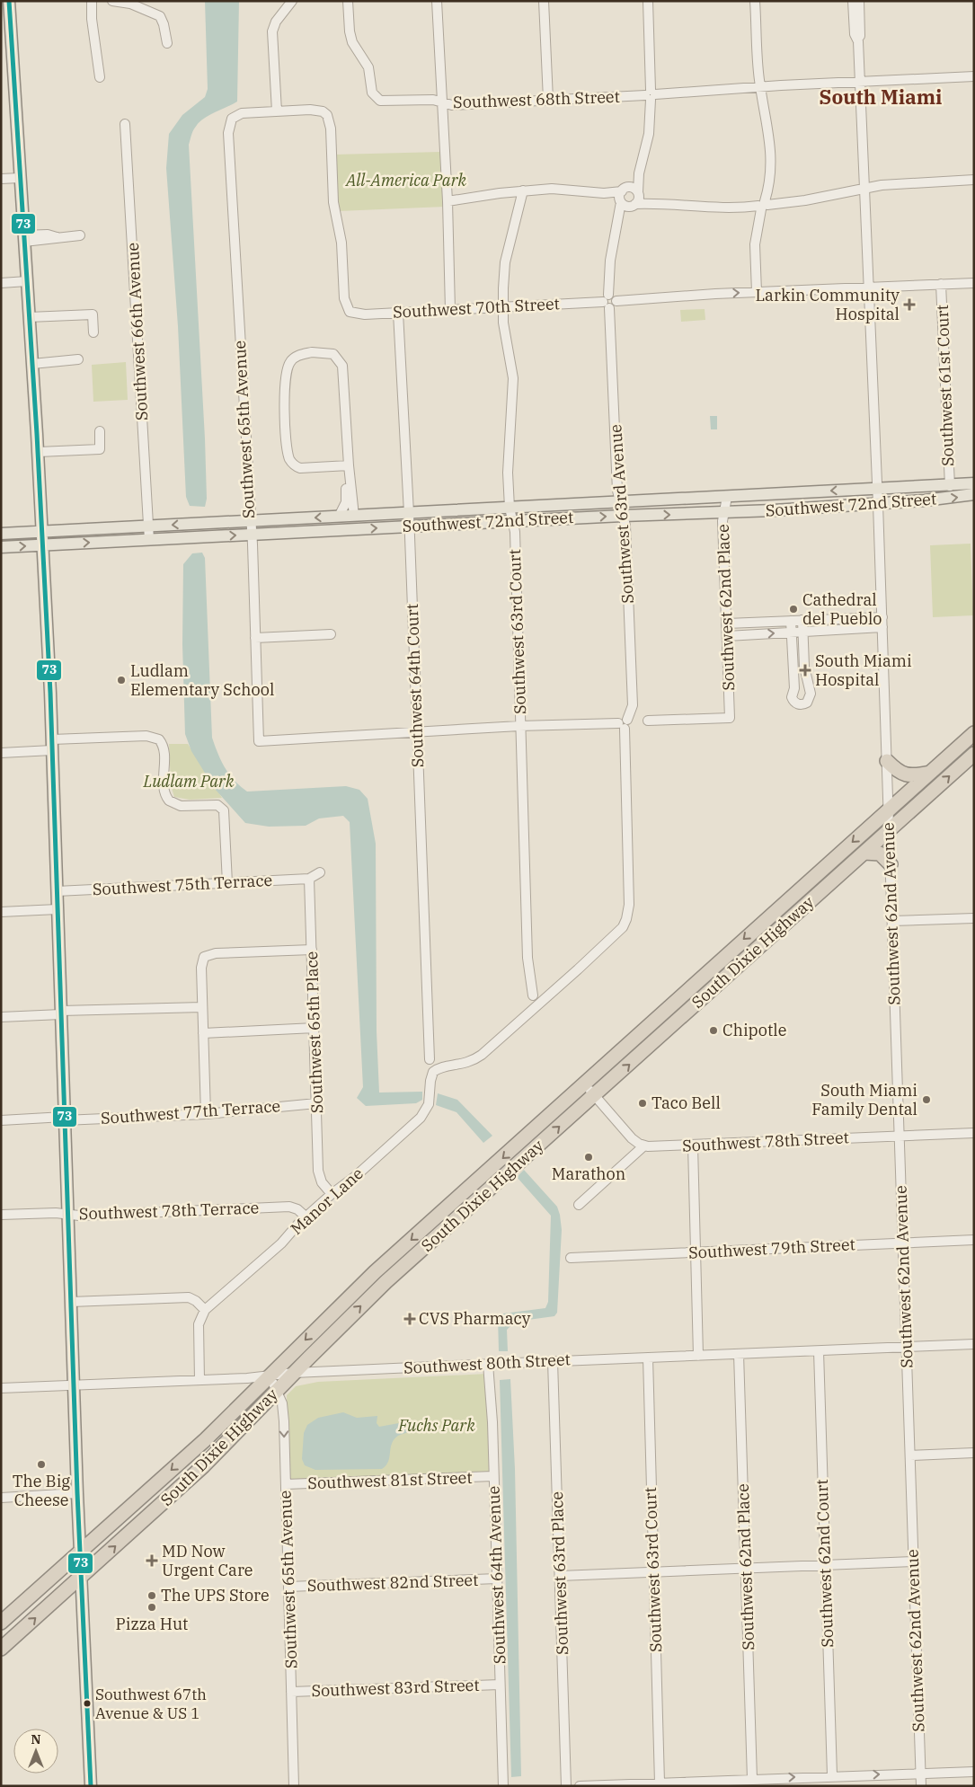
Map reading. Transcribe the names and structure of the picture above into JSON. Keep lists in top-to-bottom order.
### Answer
{
  "streets": {
    "highway": ["South Dixie Highway"],
    "main road": ["Southwest 72nd Street"],
    "street": [
      "Southwest 68th Street",
      "Southwest 70th Street",
      "Southwest 66th Avenue",
      "Southwest 61st Court",
      "Southwest 65th Avenue",
      "Southwest 63rd Avenue",
      "Southwest 62nd Place",
      "Southwest 63rd Court",
      "Southwest 64th Court",
      "Southwest 75th Terrace",
      "Southwest 62nd Avenue",
      "Southwest 65th Place",
      "Southwest 77th Terrace",
      "Southwest 78th Street",
      "Manor Lane",
      "Southwest 78th Terrace",
      "Southwest 79th Street",
      "Southwest 80th Street",
      "Southwest 81st Street",
      "Southwest 62nd Court",
      "Southwest 63rd Place",
      "Southwest 64th Avenue",
      "Southwest 82nd Street",
      "Southwest 83rd Street"
    ]
  },
  "crossings": [
    ["Southwest 68th Street", "Southwest 62nd Avenue"],
    ["Southwest 70th Street", "Southwest 61st Court"],
    ["Southwest 70th Street", "Southwest 65th Avenue"],
    ["Southwest 70th Street", "Southwest 63rd Avenue"],
    ["Southwest 70th Street", "Southwest 63rd Court"],
    ["Southwest 70th Street", "Southwest 64th Court"],
    ["Southwest 70th Street", "Southwest 62nd Avenue"],
    ["Southwest 66th Avenue", "Southwest 72nd Street"],
    ["Southwest 61st Court", "Southwest 72nd Street"],
    ["Southwest 65th Avenue", "Southwest 72nd Street"],
    ["Southwest 65th Avenue", "Southwest 64th Court"],
    ["Southwest 65th Avenue", "South Dixie Highway"],
    ["Southwest 65th Avenue", "Southwest 80th Street"],
    ["Southwest 65th Avenue", "Southwest 81st Street"],
    ["Southwest 65th Avenue", "Southwest 82nd Street"],
    ["Southwest 65th Avenue", "Southwest 83rd Street"],
    ["Southwest 72nd Street", "Southwest 63rd Avenue"],
    ["Southwest 72nd Street", "Southwest 62nd Place"],
    ["Southwest 72nd Street", "Southwest 63rd Court"],
    ["Southwest 72nd Street", "Southwest 64th Court"],
    ["Southwest 72nd Street", "Southwest 62nd Avenue"],
    ["Southwest 63rd Avenue", "Manor Lane"],
    ["Southwest 62nd Place", "Southwest 80th Street"],
    ["Southwest 63rd Court", "Southwest 80th Street"],
    ["Southwest 75th Terrace", "Southwest 65th Place"],
    ["Southwest 62nd Avenue", "South Dixie Highway"],
    ["Southwest 62nd Avenue", "Southwest 78th Street"],
    ["Southwest 62nd Avenue", "Southwest 79th Street"],
    ["Southwest 62nd Avenue", "Southwest 80th Street"],
    ["South Dixie Highway", "Southwest 80th Street"],
    ["Southwest 65th Place", "Southwest 77th Terrace"],
    ["Southwest 65th Place", "Manor Lane"],
    ["Manor Lane", "Southwest 78th Terrace"],
    ["Southwest 80th Street", "Southwest 62nd Court"],
    ["Southwest 80th Street", "Southwest 63rd Place"],
    ["Southwest 80th Street", "Southwest 64th Avenue"],
    ["Southwest 81st Street", "Southwest 64th Avenue"],
    ["Southwest 64th Avenue", "Southwest 82nd Street"],
    ["Southwest 64th Avenue", "Southwest 83rd Street"]
  ],
  "districts": ["South Miami"],
  "parks": ["All-America Park", "Ludlam Park", "Fuchs Park"],
  "places": {
    "health": [
      "Larkin Community Hospital",
      "South Miami Hospital",
      "CVS Pharmacy",
      "MD Now Urgent Care"
    ],
    "other": [
      "Cathedral del Pueblo",
      "Ludlam Elementary School",
      "Chipotle",
      "South Miami Family Dental",
      "Taco Bell",
      "Marathon",
      "The Big Cheese",
      "The UPS Store",
      "Pizza Hut",
      "Southwest 67th Avenue & US 1"
    ]
  },
  "lines": ["transit line 73"],
  "north": "top"
}
